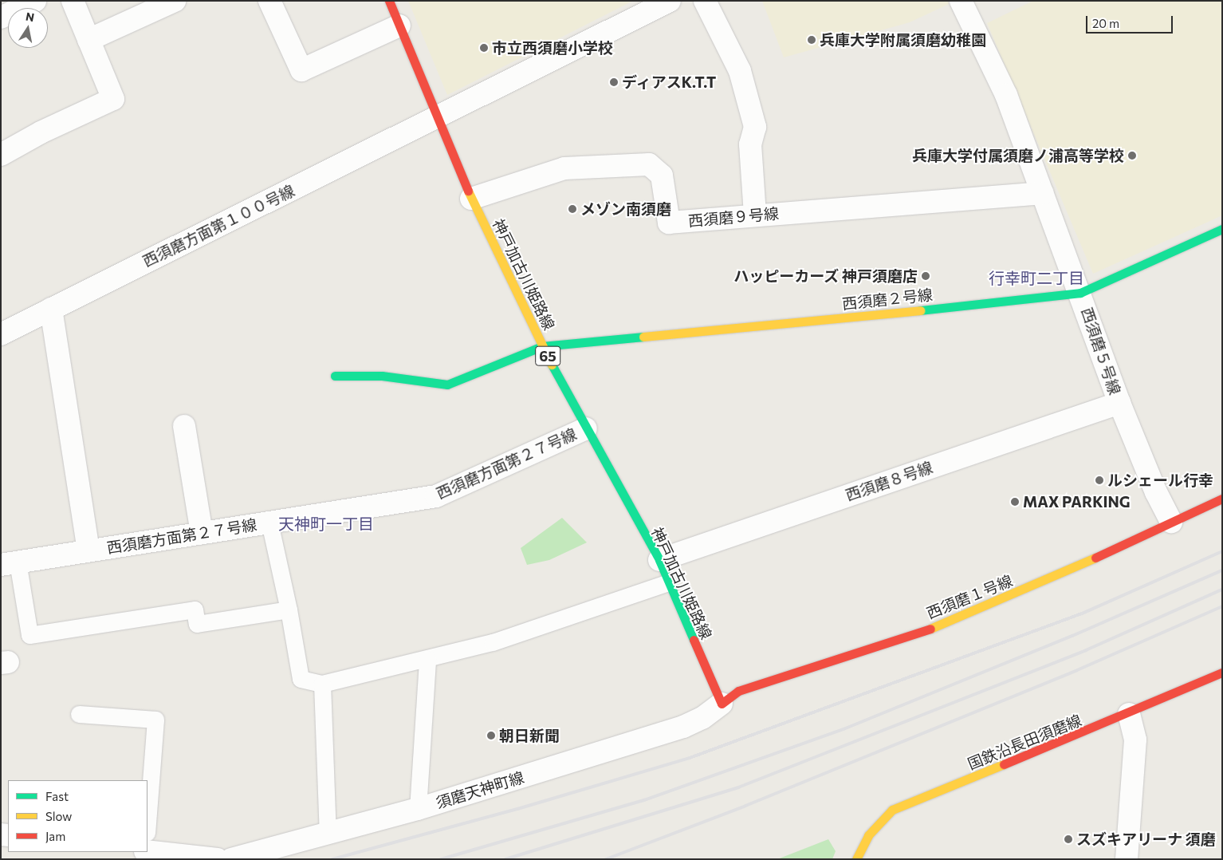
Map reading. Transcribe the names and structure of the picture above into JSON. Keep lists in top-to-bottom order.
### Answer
{
  "streets": {
    "street": [
      "西須磨９号線",
      "西須磨方面第１００号線",
      "神戸加古川姫路線",
      "西須磨２号線",
      "西須磨５号線",
      "65",
      "西須磨方面第２７号線",
      "西須磨８号線",
      "西須磨１号線",
      "国鉄沿長田須磨線",
      "須磨天神町線"
    ]
  },
  "crossings": [
    ["西須磨９号線", "神戸加古川姫路線"],
    ["西須磨９号線", "西須磨５号線"],
    ["西須磨方面第１００号線", "神戸加古川姫路線"],
    ["神戸加古川姫路線", "西須磨２号線"],
    ["神戸加古川姫路線", "西須磨方面第２７号線"],
    ["神戸加古川姫路線", "西須磨８号線"],
    ["神戸加古川姫路線", "西須磨１号線"],
    ["神戸加古川姫路線", "須磨天神町線"],
    ["西須磨２号線", "西須磨５号線"],
    ["西須磨５号線", "西須磨８号線"],
    ["西須磨５号線", "西須磨１号線"],
    ["西須磨１号線", "須磨天神町線"]
  ],
  "districts": ["行幸町二丁目", "天神町一丁目"],
  "places": [
    "兵庫大学附属須磨幼稚園",
    "市立西須磨小学校",
    "ディアスK.T.T",
    "兵庫大学付属須磨ノ浦高等学校",
    "メゾン南須磨",
    "ハッピーカーズ 神戸須磨店",
    "ルシェール行幸",
    "MAX PARKING",
    "朝日新聞",
    "スズキアリーナ 須磨"
  ],
  "legend": ["Fast", "Slow", "Jam"],
  "scale_bar": "20 m",
  "north": "top"
}
